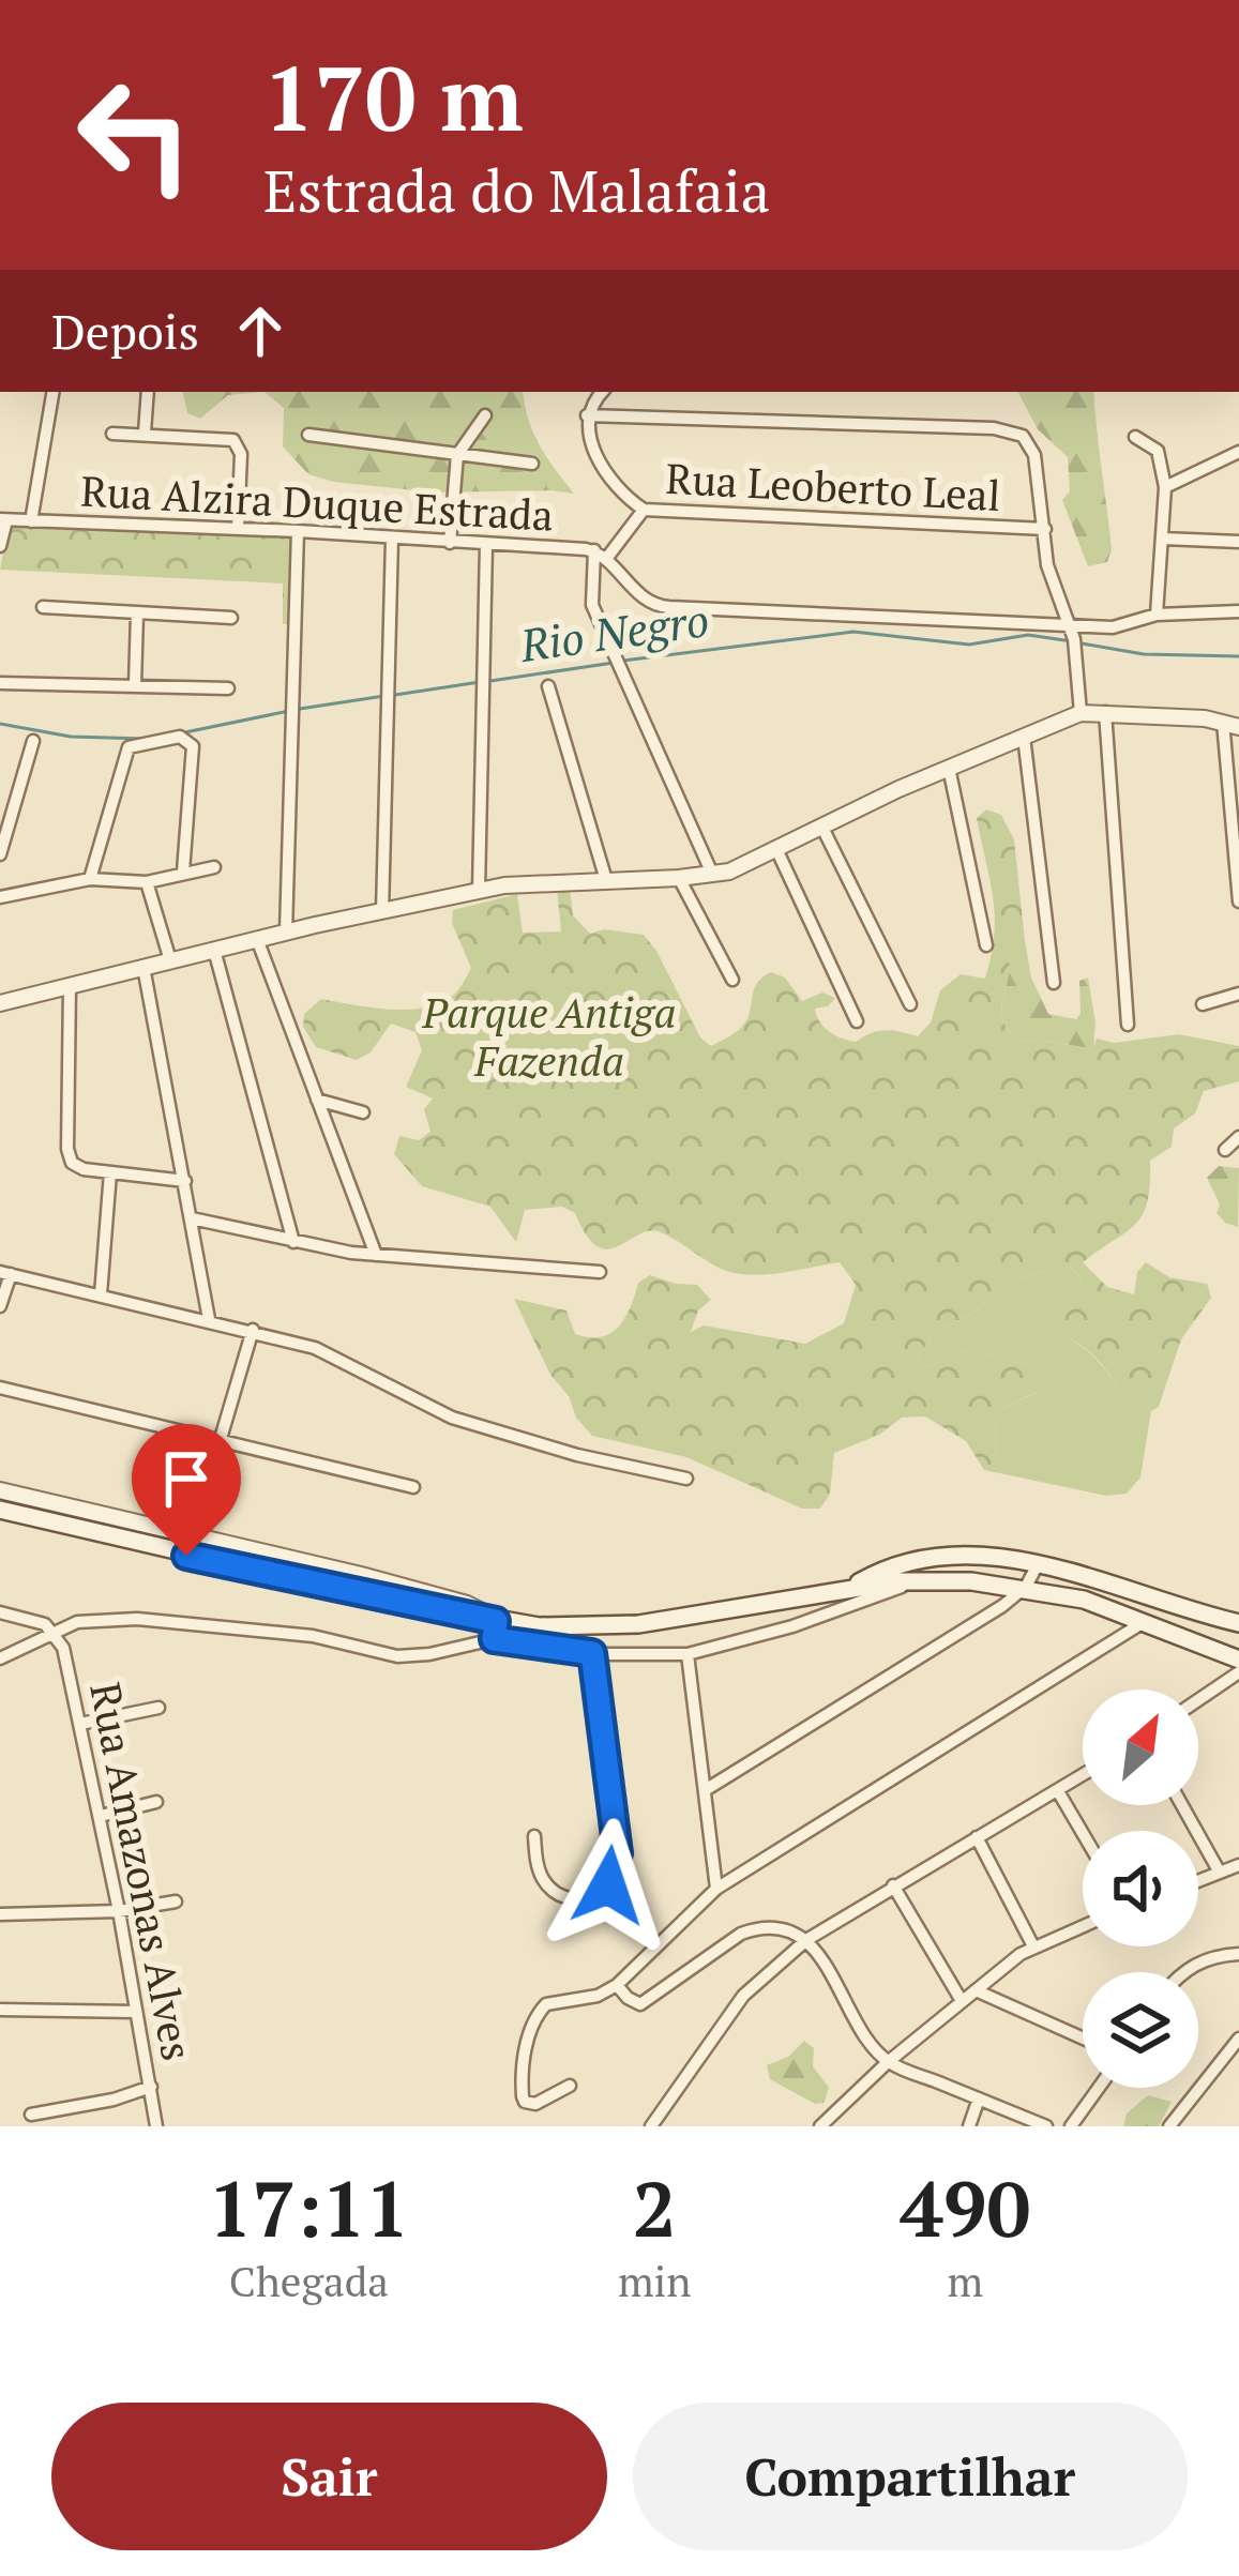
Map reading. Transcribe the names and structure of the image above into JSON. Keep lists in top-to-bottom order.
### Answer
{
  "streets": {
    "street": ["Rua Leoberto Leal", "Rua Alzira Duque Estrada", "Rua Amazonas Alves"]
  },
  "crossings": [
    ["Rua Leoberto Leal", "Rua Alzira Duque Estrada"]
  ],
  "water": ["Rio Negro"],
  "parks": ["Parque Antiga Fazenda"],
  "north": "top right",
  "page": {
    "turn": ["170 m", "Estrada do Malafaia"],
    "then": "Depois",
    "eta": [
      "17:11",
      "Chegada",
      "2",
      "min",
      "490",
      "m"
    ],
    "buttons": ["Sair", "Compartilhar"]
  }
}
